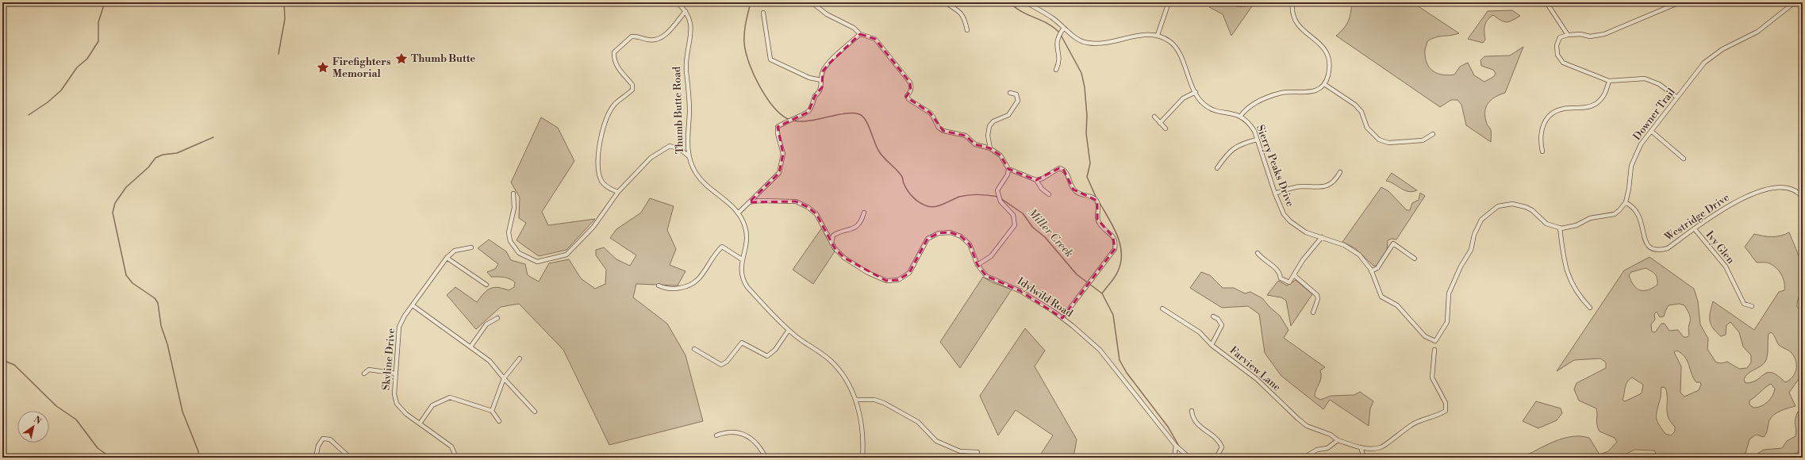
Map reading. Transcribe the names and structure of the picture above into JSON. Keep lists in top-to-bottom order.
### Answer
{
  "streets": {
    "street": [
      "Thumb Butte Road",
      "Downer Trail",
      "Sierry Peaks Drive",
      "Westridge Drive",
      "Ivy Glen",
      "Idylwild Road",
      "Skyline Drive",
      "Farview Lane"
    ]
  },
  "crossings": [
    ["Downer Trail", "Westridge Drive"],
    ["Westridge Drive", "Ivy Glen"]
  ],
  "water": ["Miller Creek"],
  "places": {
    "place": ["Thumb Butte", "Firefighters Memorial"]
  },
  "north": "top right"
}
